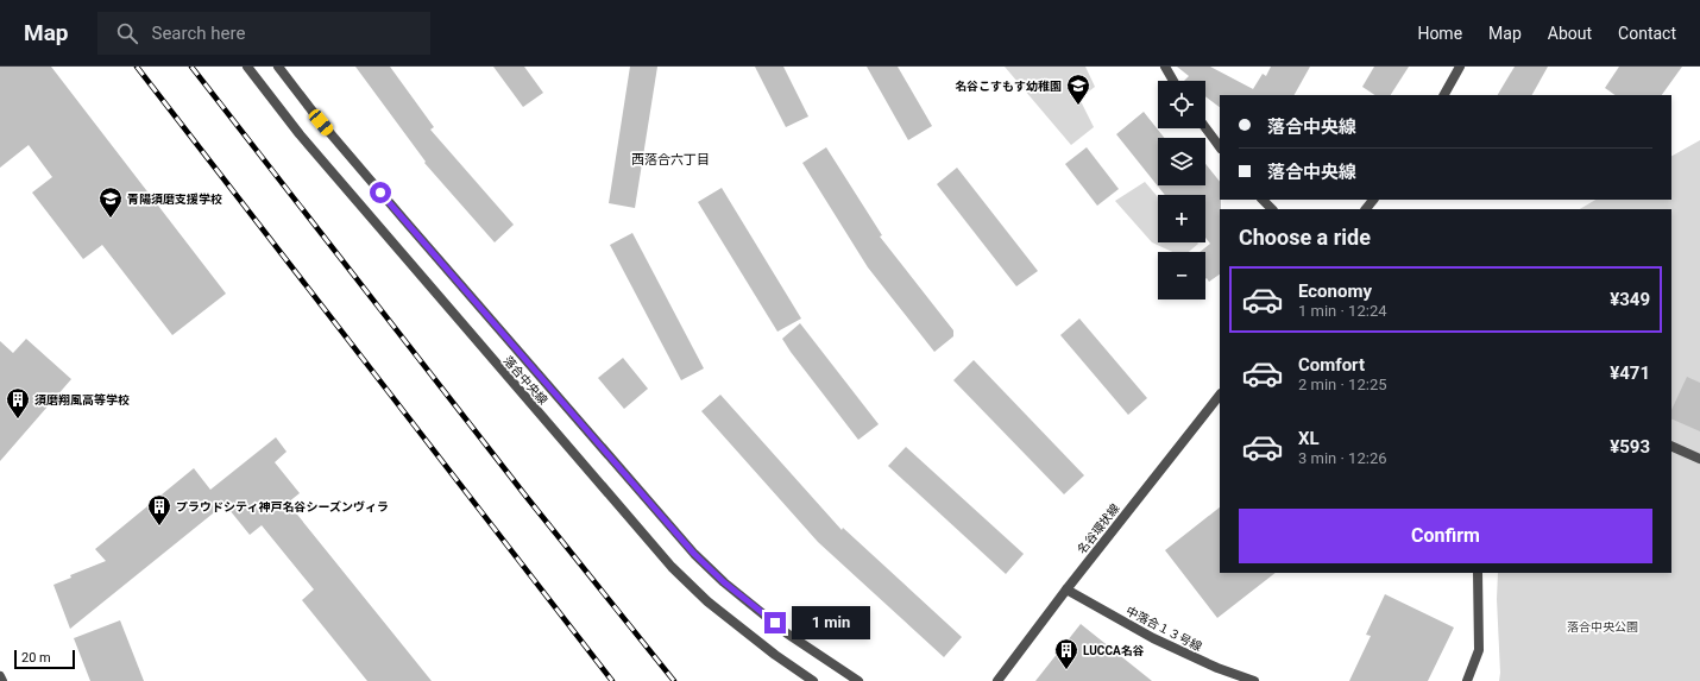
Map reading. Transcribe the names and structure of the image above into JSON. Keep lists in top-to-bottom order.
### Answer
{
  "streets": {
    "street": ["落合中央線", "名谷環状線", "中落合１３号線"]
  },
  "crossings": [
    ["名谷環状線", "中落合１３号線"]
  ],
  "districts": ["西落合六丁目"],
  "parks": ["落合中央公園"],
  "places": {
    "school or university": ["名谷こすもす幼稚園", "青陽須磨支援学校"],
    "building": ["須磨翔風高等学校", "プラウドシティ神戸名谷シーズンヴィラ", "LUCCA名谷"]
  },
  "scale_bar": "20 m",
  "page": {
    "header": "Map",
    "search": "Search here",
    "nav": [
      "Home",
      "Map",
      "About",
      "Contact"
    ],
    "map_buttons": ["+", "−"],
    "banner": ["落合中央線", "落合中央線"],
    "heading": "Choose a ride",
    "list": [
      {
        "name": "Economy",
        "note": "1 min · 12:24",
        "value": "¥349"
      },
      {
        "name": "Comfort",
        "note": "2 min · 12:25",
        "value": "¥471"
      },
      {
        "name": "XL",
        "note": "3 min · 12:26",
        "value": "¥593"
      }
    ],
    "buttons": "Confirm",
    "bubble": "1 min",
    "scale": "20 m"
  }
}
